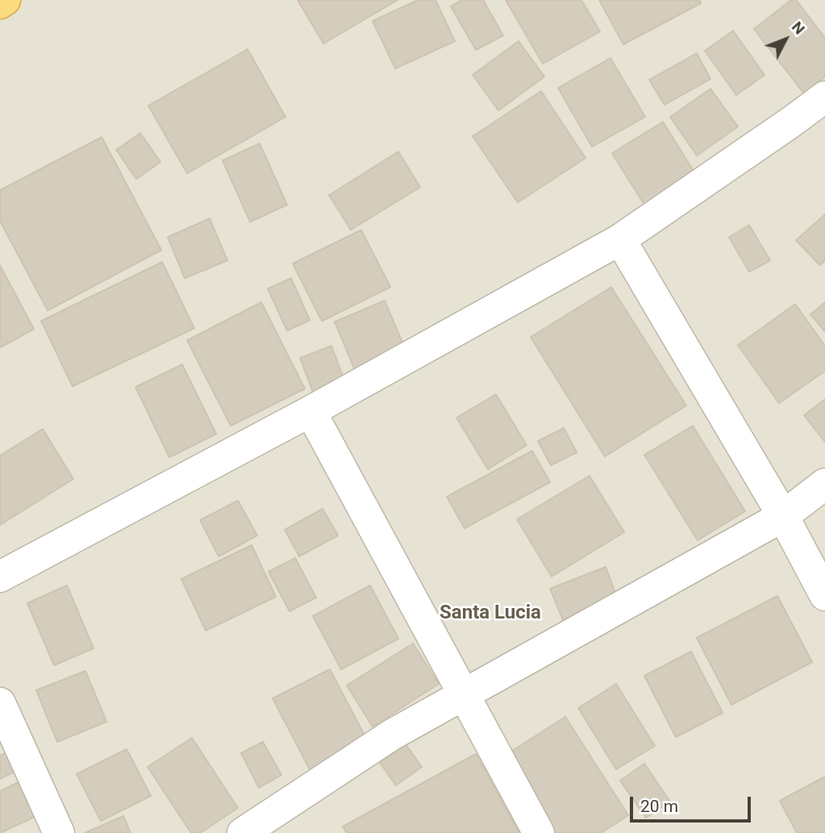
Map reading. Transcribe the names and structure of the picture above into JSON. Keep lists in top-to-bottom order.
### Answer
{
  "districts": ["Santa Lucia"],
  "scale_bar": "20 m",
  "north": "top right"
}
